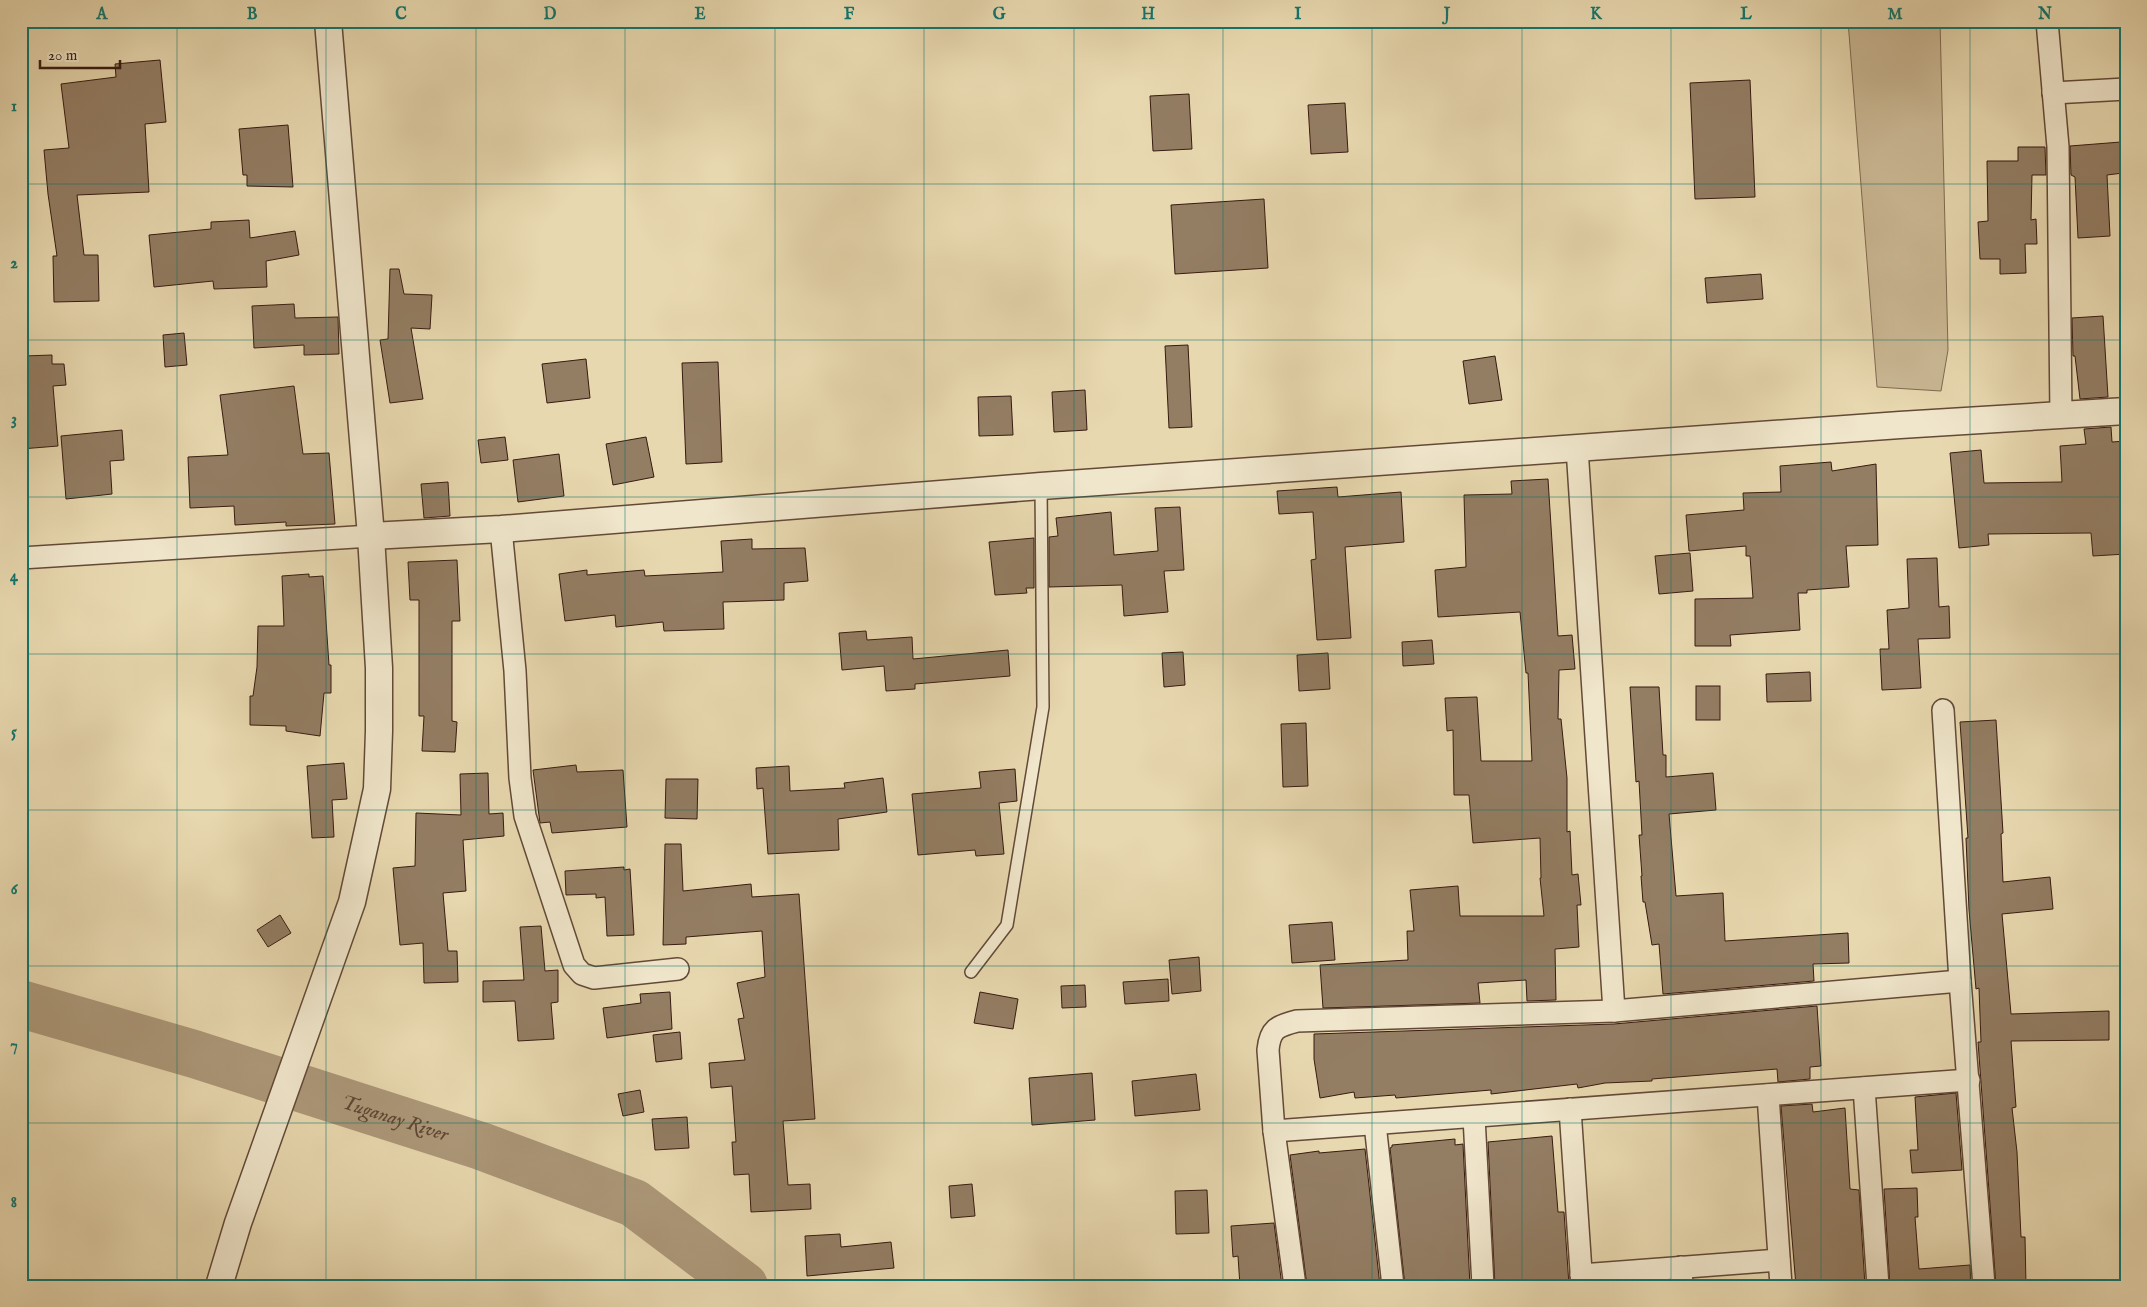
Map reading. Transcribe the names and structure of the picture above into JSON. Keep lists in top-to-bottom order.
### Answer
{
  "water": ["Tuganay River"],
  "scale_bar": "20 m",
  "grid": {
    "columns": [
      "A",
      "B",
      "C",
      "D",
      "E",
      "F",
      "G",
      "H",
      "I",
      "J",
      "K",
      "L",
      "M",
      "N"
    ],
    "rows": [
      "1",
      "2",
      "3",
      "4",
      "5",
      "6",
      "7",
      "8"
    ]
  }
}
